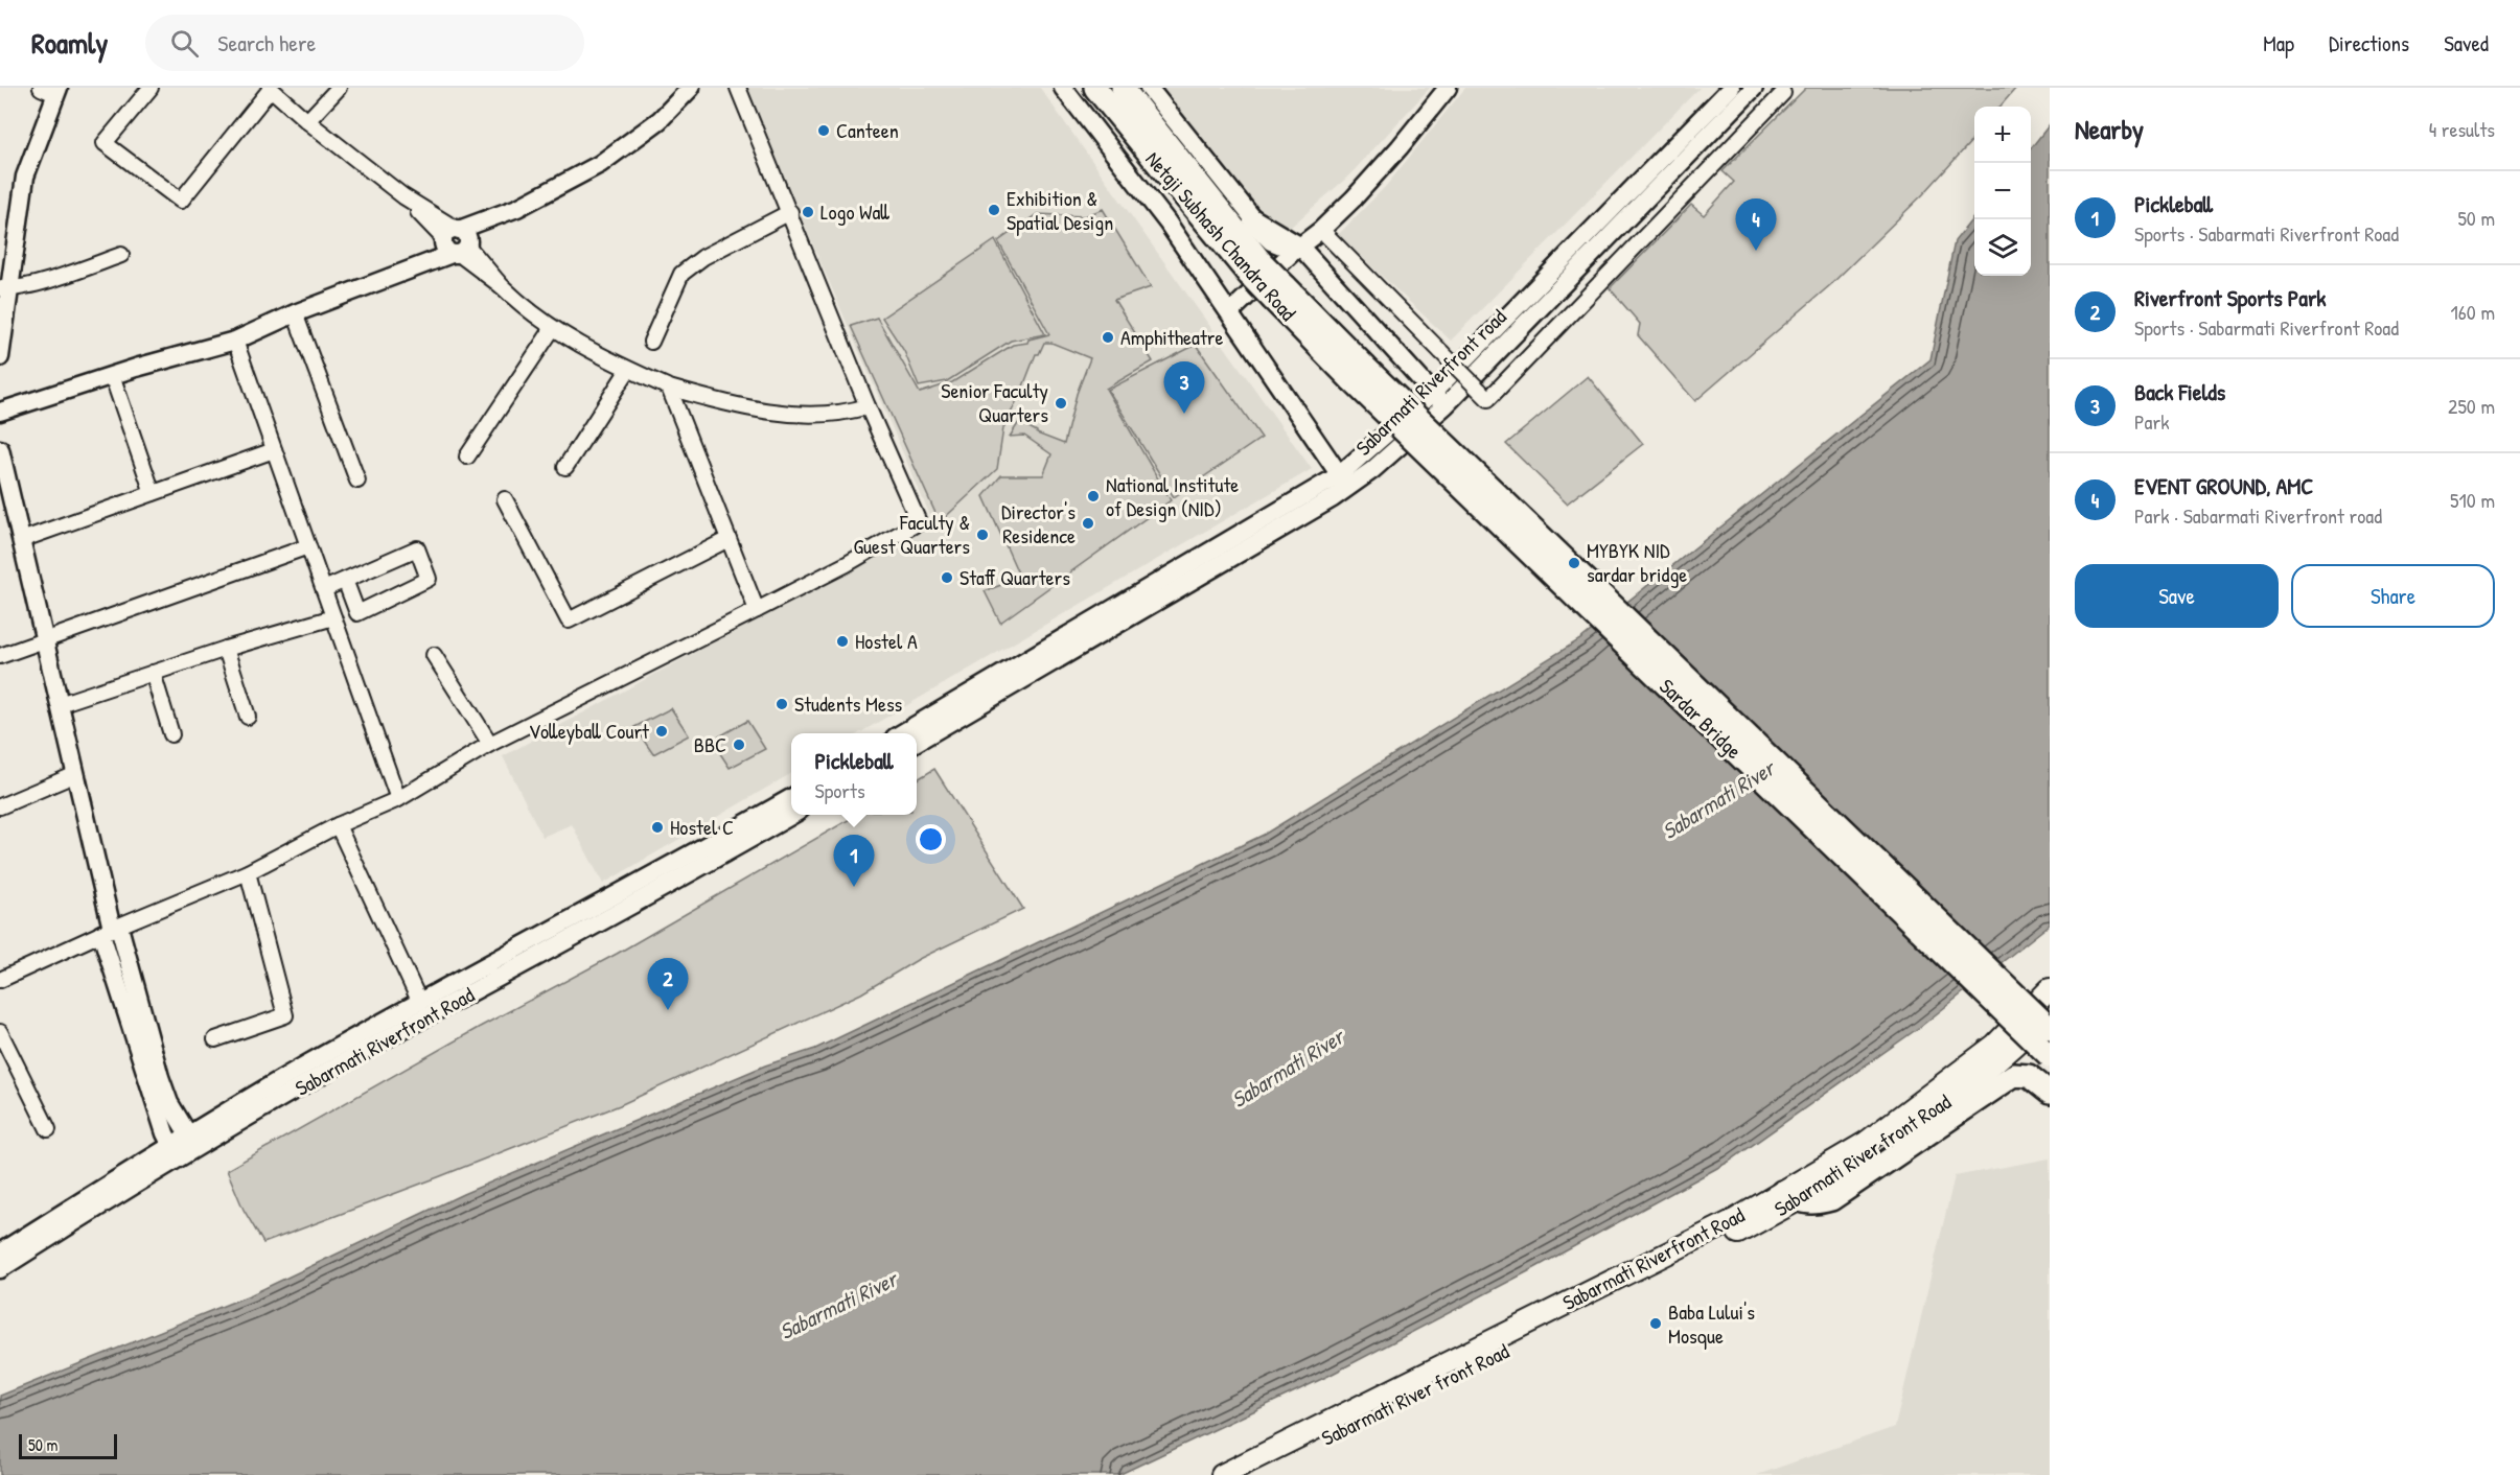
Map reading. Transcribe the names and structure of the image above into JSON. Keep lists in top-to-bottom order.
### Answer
{
  "streets": {
    "main road": ["Netaji Subhash Chandra Road", "Sardar Bridge", "Sabarmati River front Road"],
    "street": ["Sabarmati Riverfront road", "Sabarmati Riverfront Road"]
  },
  "crossings": [
    ["Netaji Subhash Chandra Road", "Sardar Bridge"]
  ],
  "water": ["Sabarmati River"],
  "places": [
    "Canteen",
    "Exhibition & Spatial Design",
    "Logo Wall",
    "Amphitheatre",
    "Senior Faculty Quarters",
    "National Institute of Design (NID)",
    "Director's Residence",
    "Faculty & Guest Quarters",
    "MYBYK NID sardar bridge",
    "Staff Quarters",
    "Hostel A",
    "Students Mess",
    "Volleyball Court",
    "BBC",
    "Hostel C",
    "Baba Lului's Mosque"
  ],
  "scale_bar": "50 m",
  "page": {
    "header": "Roamly",
    "search": "Search here",
    "nav": ["Map", "Directions", "Saved"],
    "heading": ["Nearby", "4 results"],
    "map_buttons": ["+", "−"],
    "list": [
      {
        "mark": "1",
        "name": "Pickleball",
        "note": "Sports · Sabarmati Riverfront Road",
        "value": "50 m"
      },
      {
        "mark": "2",
        "name": "Riverfront Sports Park",
        "note": "Sports · Sabarmati Riverfront Road",
        "value": "160 m"
      },
      {
        "mark": "3",
        "name": "Back Fields",
        "note": "Park",
        "value": "250 m"
      },
      {
        "mark": "4",
        "name": "EVENT GROUND, AMC",
        "note": "Park · Sabarmati Riverfront road",
        "value": "510 m"
      }
    ],
    "pins": [
      "4",
      "3",
      "1",
      "2"
    ],
    "buttons": ["Save", "Share"],
    "popup": ["Pickleball", "Sports"],
    "scale": "50 m"
  }
}
